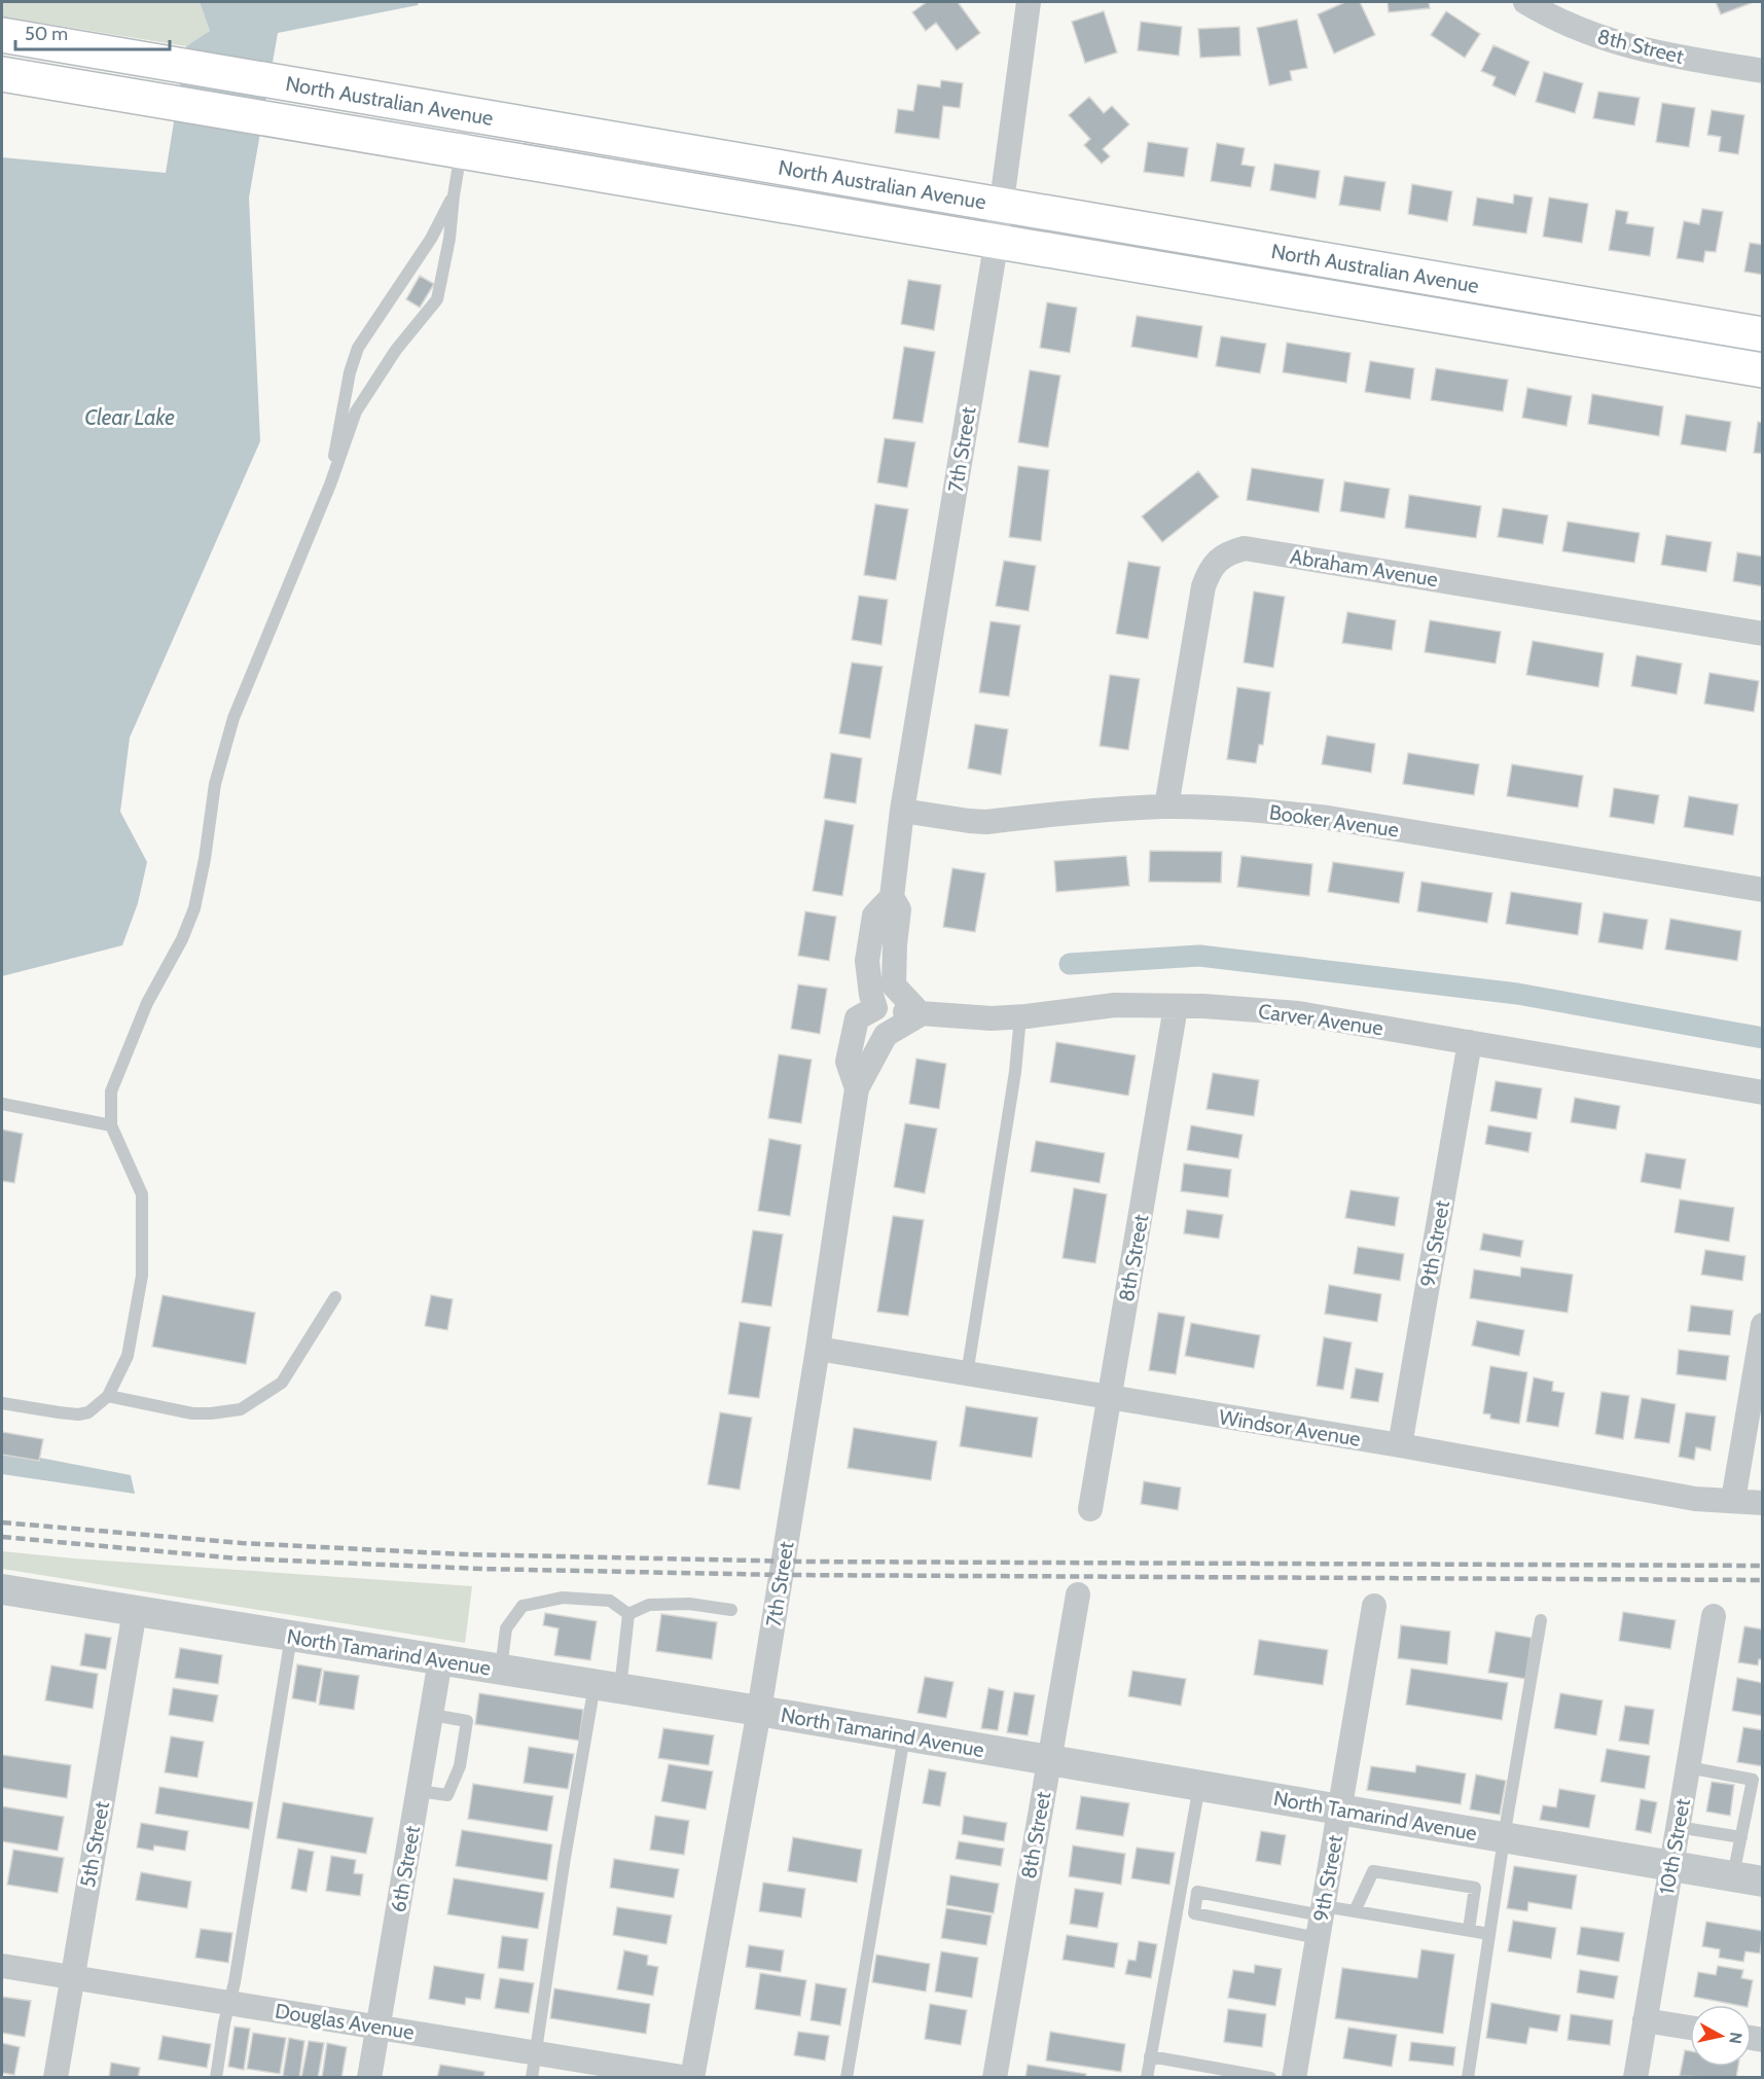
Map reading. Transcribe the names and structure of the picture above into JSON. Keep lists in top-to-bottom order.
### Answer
{
  "streets": {
    "main road": ["North Australian Avenue"],
    "street": [
      "8th Street",
      "7th Street",
      "Abraham Avenue",
      "Booker Avenue",
      "Carver Avenue",
      "9th Street",
      "Windsor Avenue",
      "North Tamarind Avenue",
      "5th Street",
      "10th Street",
      "6th Street",
      "Douglas Avenue"
    ]
  },
  "crossings": [
    ["8th Street", "Carver Avenue"],
    ["8th Street", "Windsor Avenue"],
    ["8th Street", "North Tamarind Avenue"],
    ["North Australian Avenue", "7th Street"],
    ["7th Street", "Booker Avenue"],
    ["7th Street", "Carver Avenue"],
    ["7th Street", "Windsor Avenue"],
    ["7th Street", "North Tamarind Avenue"],
    ["7th Street", "Douglas Avenue"],
    ["Abraham Avenue", "Booker Avenue"],
    ["Carver Avenue", "9th Street"],
    ["9th Street", "Windsor Avenue"],
    ["9th Street", "North Tamarind Avenue"],
    ["North Tamarind Avenue", "5th Street"],
    ["North Tamarind Avenue", "10th Street"],
    ["North Tamarind Avenue", "6th Street"],
    ["5th Street", "Douglas Avenue"],
    ["6th Street", "Douglas Avenue"]
  ],
  "water": ["Clear Lake"],
  "scale_bar": "50 m",
  "north": "right"
}
